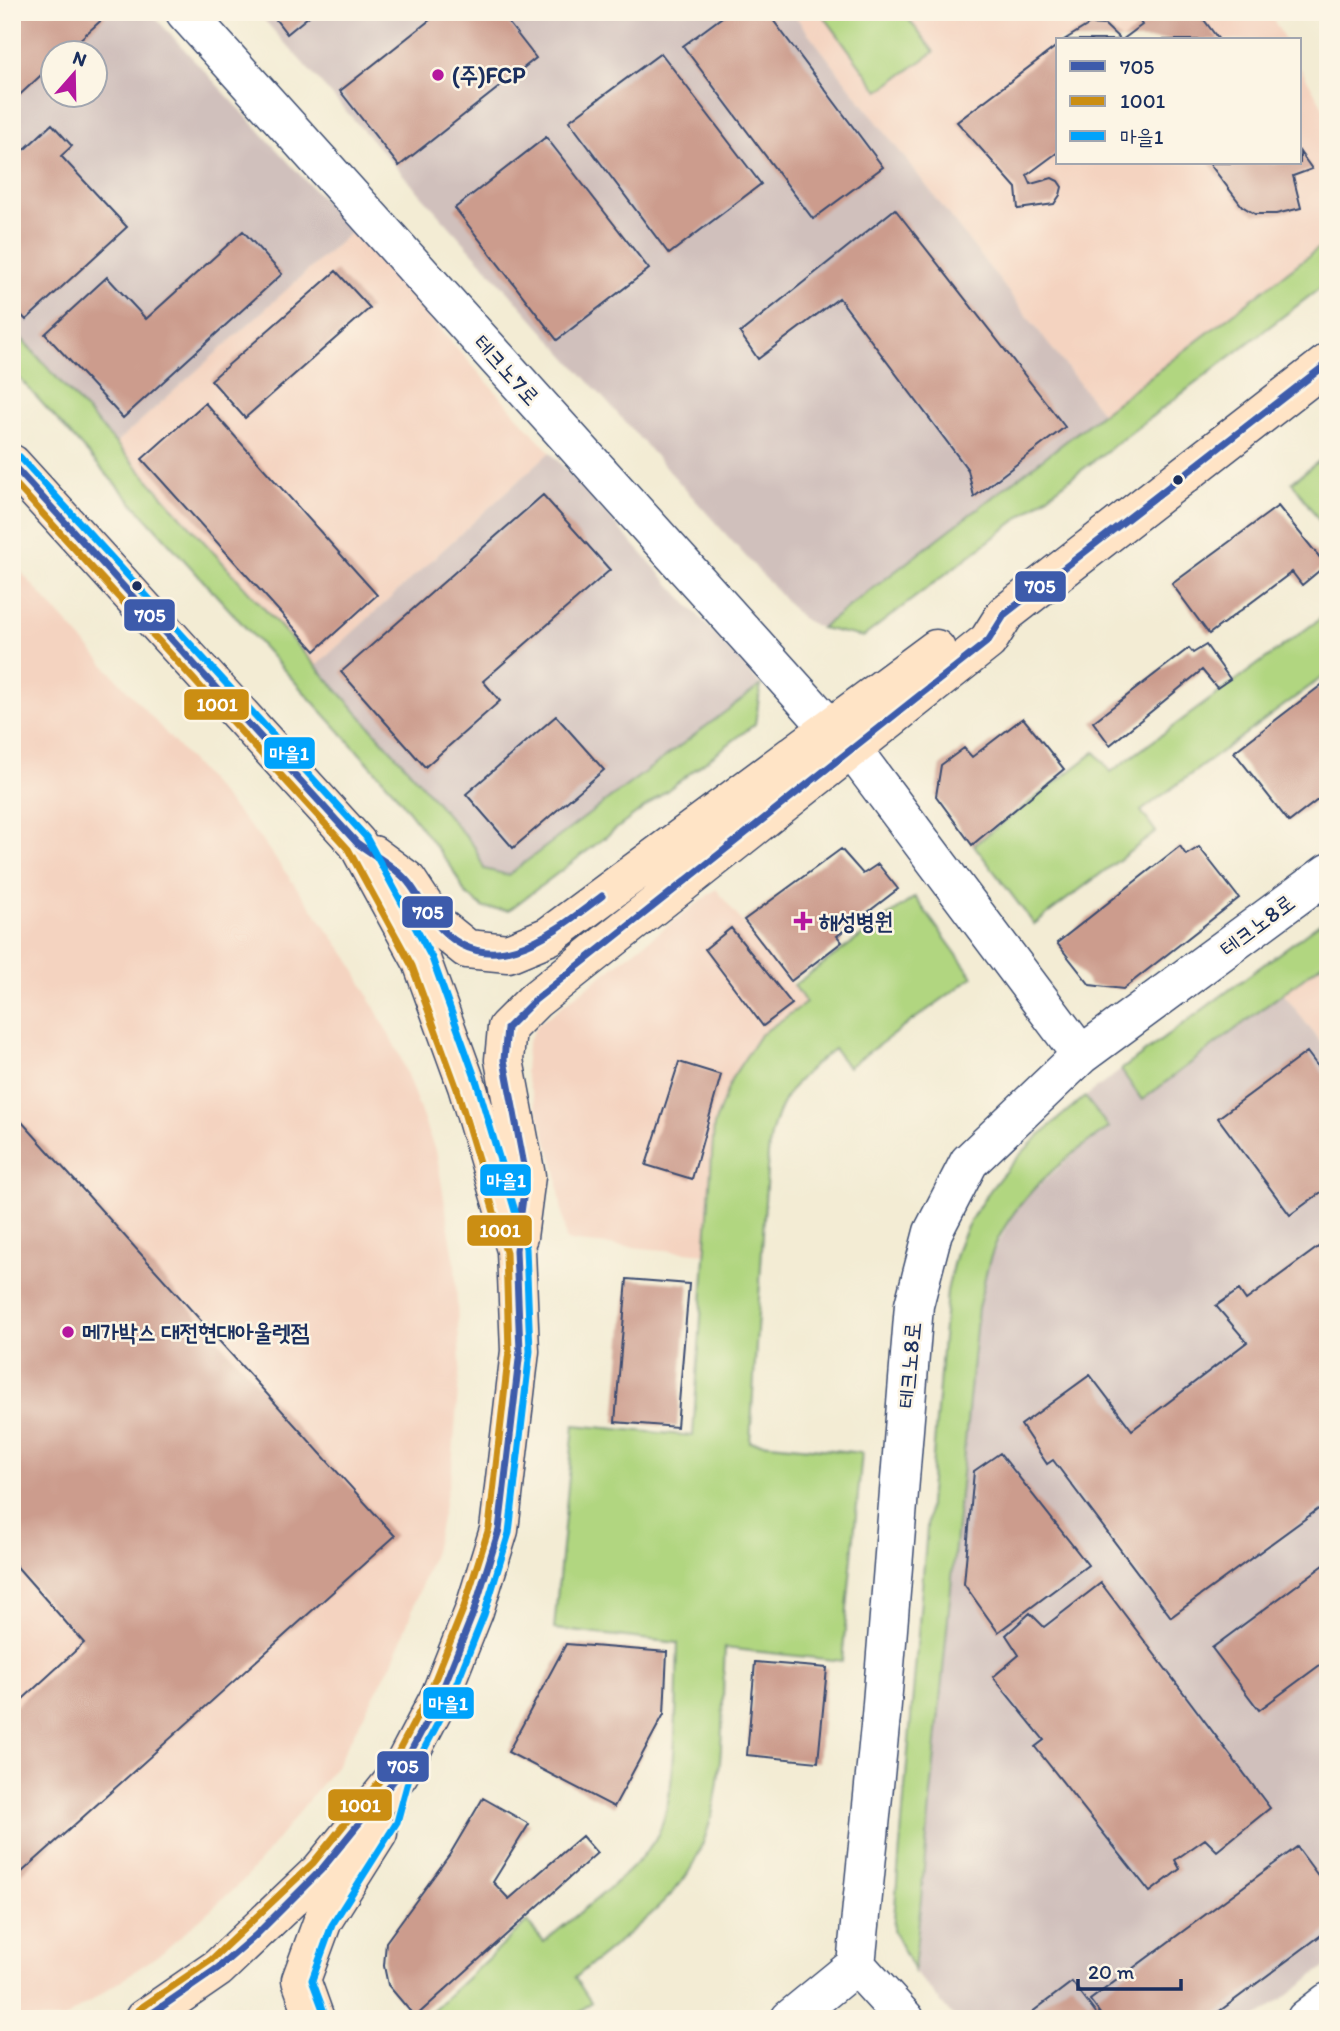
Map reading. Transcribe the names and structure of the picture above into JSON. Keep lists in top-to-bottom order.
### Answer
{
  "streets": {
    "street": ["테크노7로", "테크노8로"]
  },
  "crossings": [
    ["테크노7로", "테크노8로"]
  ],
  "places": {
    "other": ["(주)FCP", "메가박스 대전현대아울렛점"],
    "health": ["해성병원"]
  },
  "lines": ["transit line 705", "transit line 마을1", "transit line 1001"],
  "legend": ["705", "1001", "마을1"],
  "scale_bar": "20 m",
  "north": "top"
}
